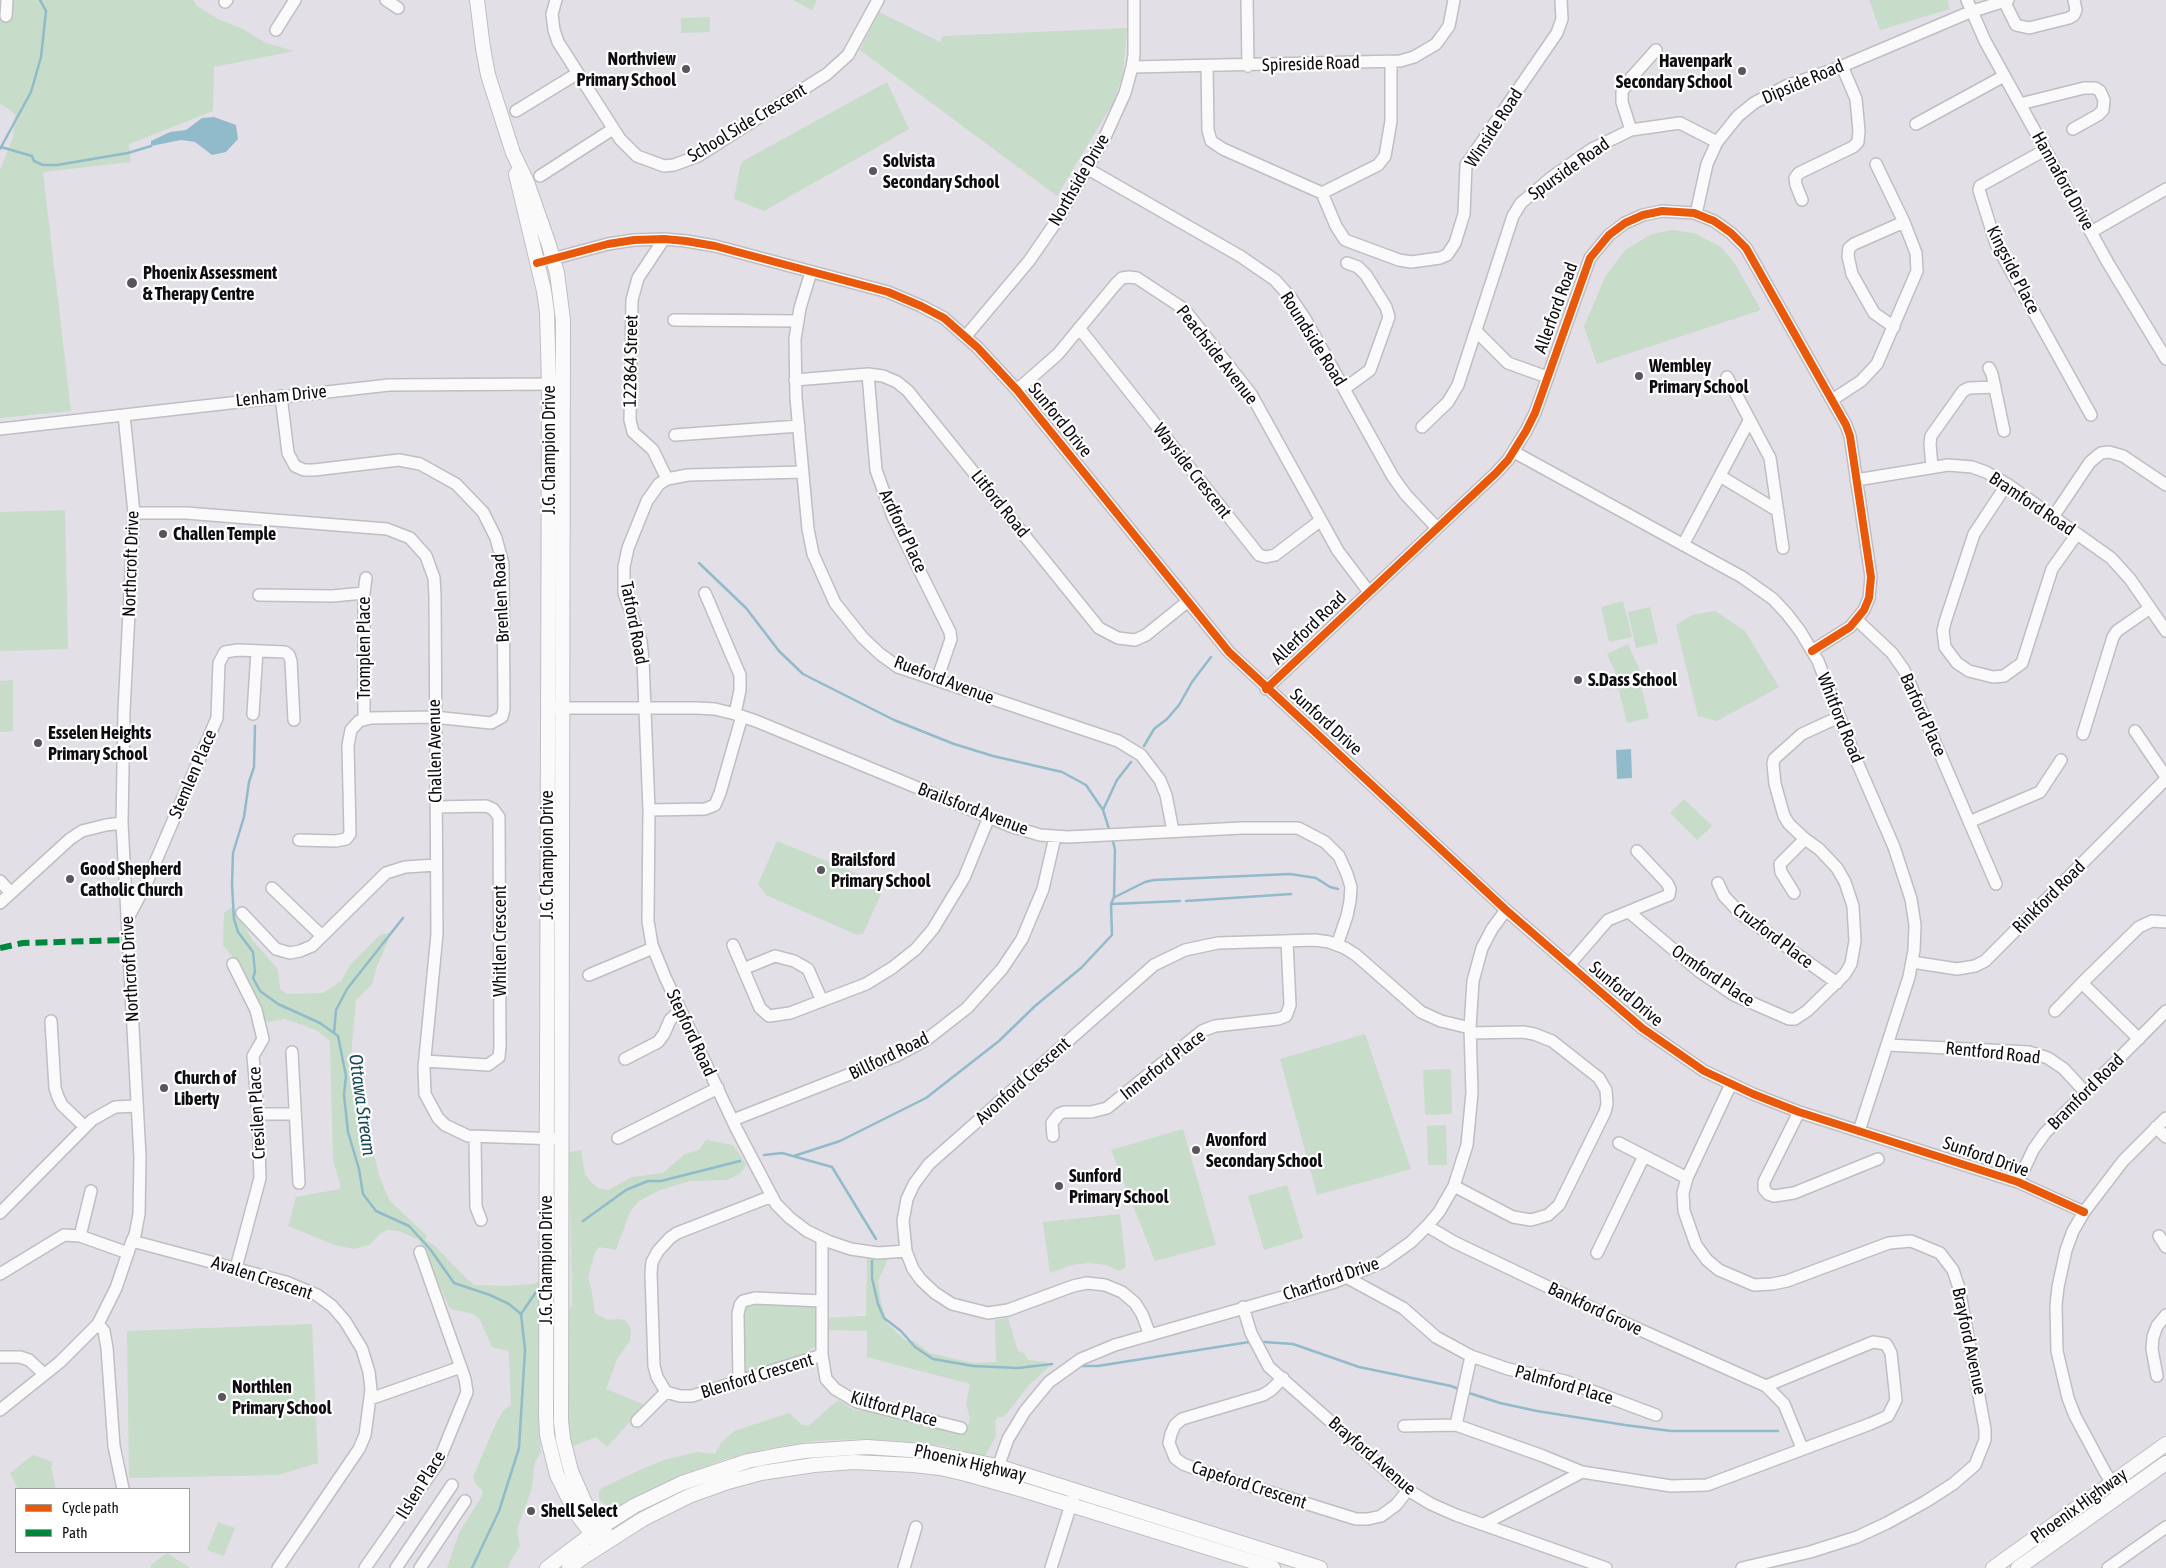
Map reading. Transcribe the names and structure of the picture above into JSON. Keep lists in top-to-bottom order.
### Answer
{
  "streets": {
    "main road": ["J.G. Champion Drive", "Phoenix Highway"],
    "street": [
      "Spireside Road",
      "Dipside Road",
      "School Side Crescent",
      "Winside Road",
      "Spurside Road",
      "Northside Drive",
      "Hannaford Drive",
      "Kingside Place",
      "Allerford Road",
      "Roundside Road",
      "Peachside Avenue",
      "122864 Street",
      "Lenham Drive",
      "Sunford Drive",
      "Wayside Crescent",
      "Litford Road",
      "Bramford Road",
      "Ardford Place",
      "Northcroft Drive",
      "Brenlen Road",
      "Tatford Road",
      "Tromplen Place",
      "Rueford Avenue",
      "Barford Place",
      "Whitford Road",
      "Challen Avenue",
      "Stemlen Place",
      "Brailsford Avenue",
      "Rinkford Road",
      "Cruzford Place",
      "Whitlen Crescent",
      "Ormford Place",
      "Stepford Road",
      "Rentford Road",
      "Billford Road",
      "Innerford Place",
      "Avonford Crescent",
      "Cresilen Place",
      "Avalen Crescent",
      "Chartford Drive",
      "Bankford Grove",
      "Brayford Avenue",
      "Blenford Crescent",
      "Palmford Place",
      "Kiltford Place",
      "Ilslen Place",
      "Capeford Crescent"
    ]
  },
  "crossings": [
    ["Spireside Road", "Northside Drive"],
    ["Dipside Road", "Spurside Road"],
    ["Dipside Road", "Hannaford Drive"],
    ["Dipside Road", "Allerford Road"],
    ["Northside Drive", "Roundside Road"],
    ["Northside Drive", "Sunford Drive"],
    ["Hannaford Drive", "Kingside Place"],
    ["Allerford Road", "Roundside Road"],
    ["Allerford Road", "Peachside Avenue"],
    ["Allerford Road", "Sunford Drive"],
    ["Allerford Road", "Bramford Road"],
    ["Allerford Road", "Barford Place"],
    ["Allerford Road", "Whitford Road"],
    ["Peachside Avenue", "Sunford Drive"],
    ["Peachside Avenue", "Wayside Crescent"],
    ["122864 Street", "Sunford Drive"],
    ["122864 Street", "Tatford Road"],
    ["Lenham Drive", "J.G. Champion Drive"],
    ["Lenham Drive", "Northcroft Drive"],
    ["Lenham Drive", "Brenlen Road"],
    ["Sunford Drive", "J.G. Champion Drive"],
    ["Sunford Drive", "Litford Road"],
    ["Sunford Drive", "Bramford Road"],
    ["Sunford Drive", "Rueford Avenue"],
    ["Sunford Drive", "Whitford Road"],
    ["Sunford Drive", "Chartford Drive"],
    ["Sunford Drive", "Brayford Avenue"],
    ["J.G. Champion Drive", "Challen Avenue"],
    ["J.G. Champion Drive", "Brailsford Avenue"],
    ["J.G. Champion Drive", "Phoenix Highway"],
    ["Litford Road", "Ardford Place"],
    ["Litford Road", "Rueford Avenue"],
    ["Bramford Road", "Rentford Road"],
    ["Ardford Place", "Rueford Avenue"],
    ["Northcroft Drive", "Challen Avenue"],
    ["Northcroft Drive", "Stemlen Place"],
    ["Northcroft Drive", "Avalen Crescent"],
    ["Brenlen Road", "Tromplen Place"],
    ["Brenlen Road", "Challen Avenue"],
    ["Tatford Road", "Brailsford Avenue"],
    ["Tatford Road", "Stepford Road"],
    ["Tromplen Place", "Challen Avenue"],
    ["Rueford Avenue", "Brailsford Avenue"],
    ["Whitford Road", "Rinkford Road"],
    ["Whitford Road", "Ormford Place"],
    ["Whitford Road", "Rentford Road"],
    ["Challen Avenue", "Whitlen Crescent"],
    ["Brailsford Avenue", "Stepford Road"],
    ["Brailsford Avenue", "Billford Road"],
    ["Brailsford Avenue", "Avonford Crescent"],
    ["Cruzford Place", "Ormford Place"],
    ["Stepford Road", "Billford Road"],
    ["Stepford Road", "Avonford Crescent"],
    ["Stepford Road", "Blenford Crescent"],
    ["Innerford Place", "Avonford Crescent"],
    ["Avonford Crescent", "Chartford Drive"],
    ["Cresilen Place", "Avalen Crescent"],
    ["Chartford Drive", "Bankford Grove"],
    ["Chartford Drive", "Brayford Avenue"],
    ["Chartford Drive", "Palmford Place"],
    ["Chartford Drive", "Phoenix Highway"],
    ["Brayford Avenue", "Capeford Crescent"],
    ["Blenford Crescent", "Kiltford Place"]
  ],
  "water": ["Ottawa Stream"],
  "places": [
    "Northview Primary School",
    "Havenpark Secondary School",
    "Solvista Secondary School",
    "Phoenix Assessment & Therapy Centre",
    "Wembley Primary School",
    "Challen Temple",
    "S.Dass School",
    "Esselen Heights Primary School",
    "Brailsford Primary School",
    "Good Shepherd Catholic Church",
    "Church of Liberty",
    "Avonford Secondary School",
    "Sunford Primary School",
    "Northlen Primary School",
    "Shell Select"
  ],
  "legend": ["Cycle path", "Path"]
}
